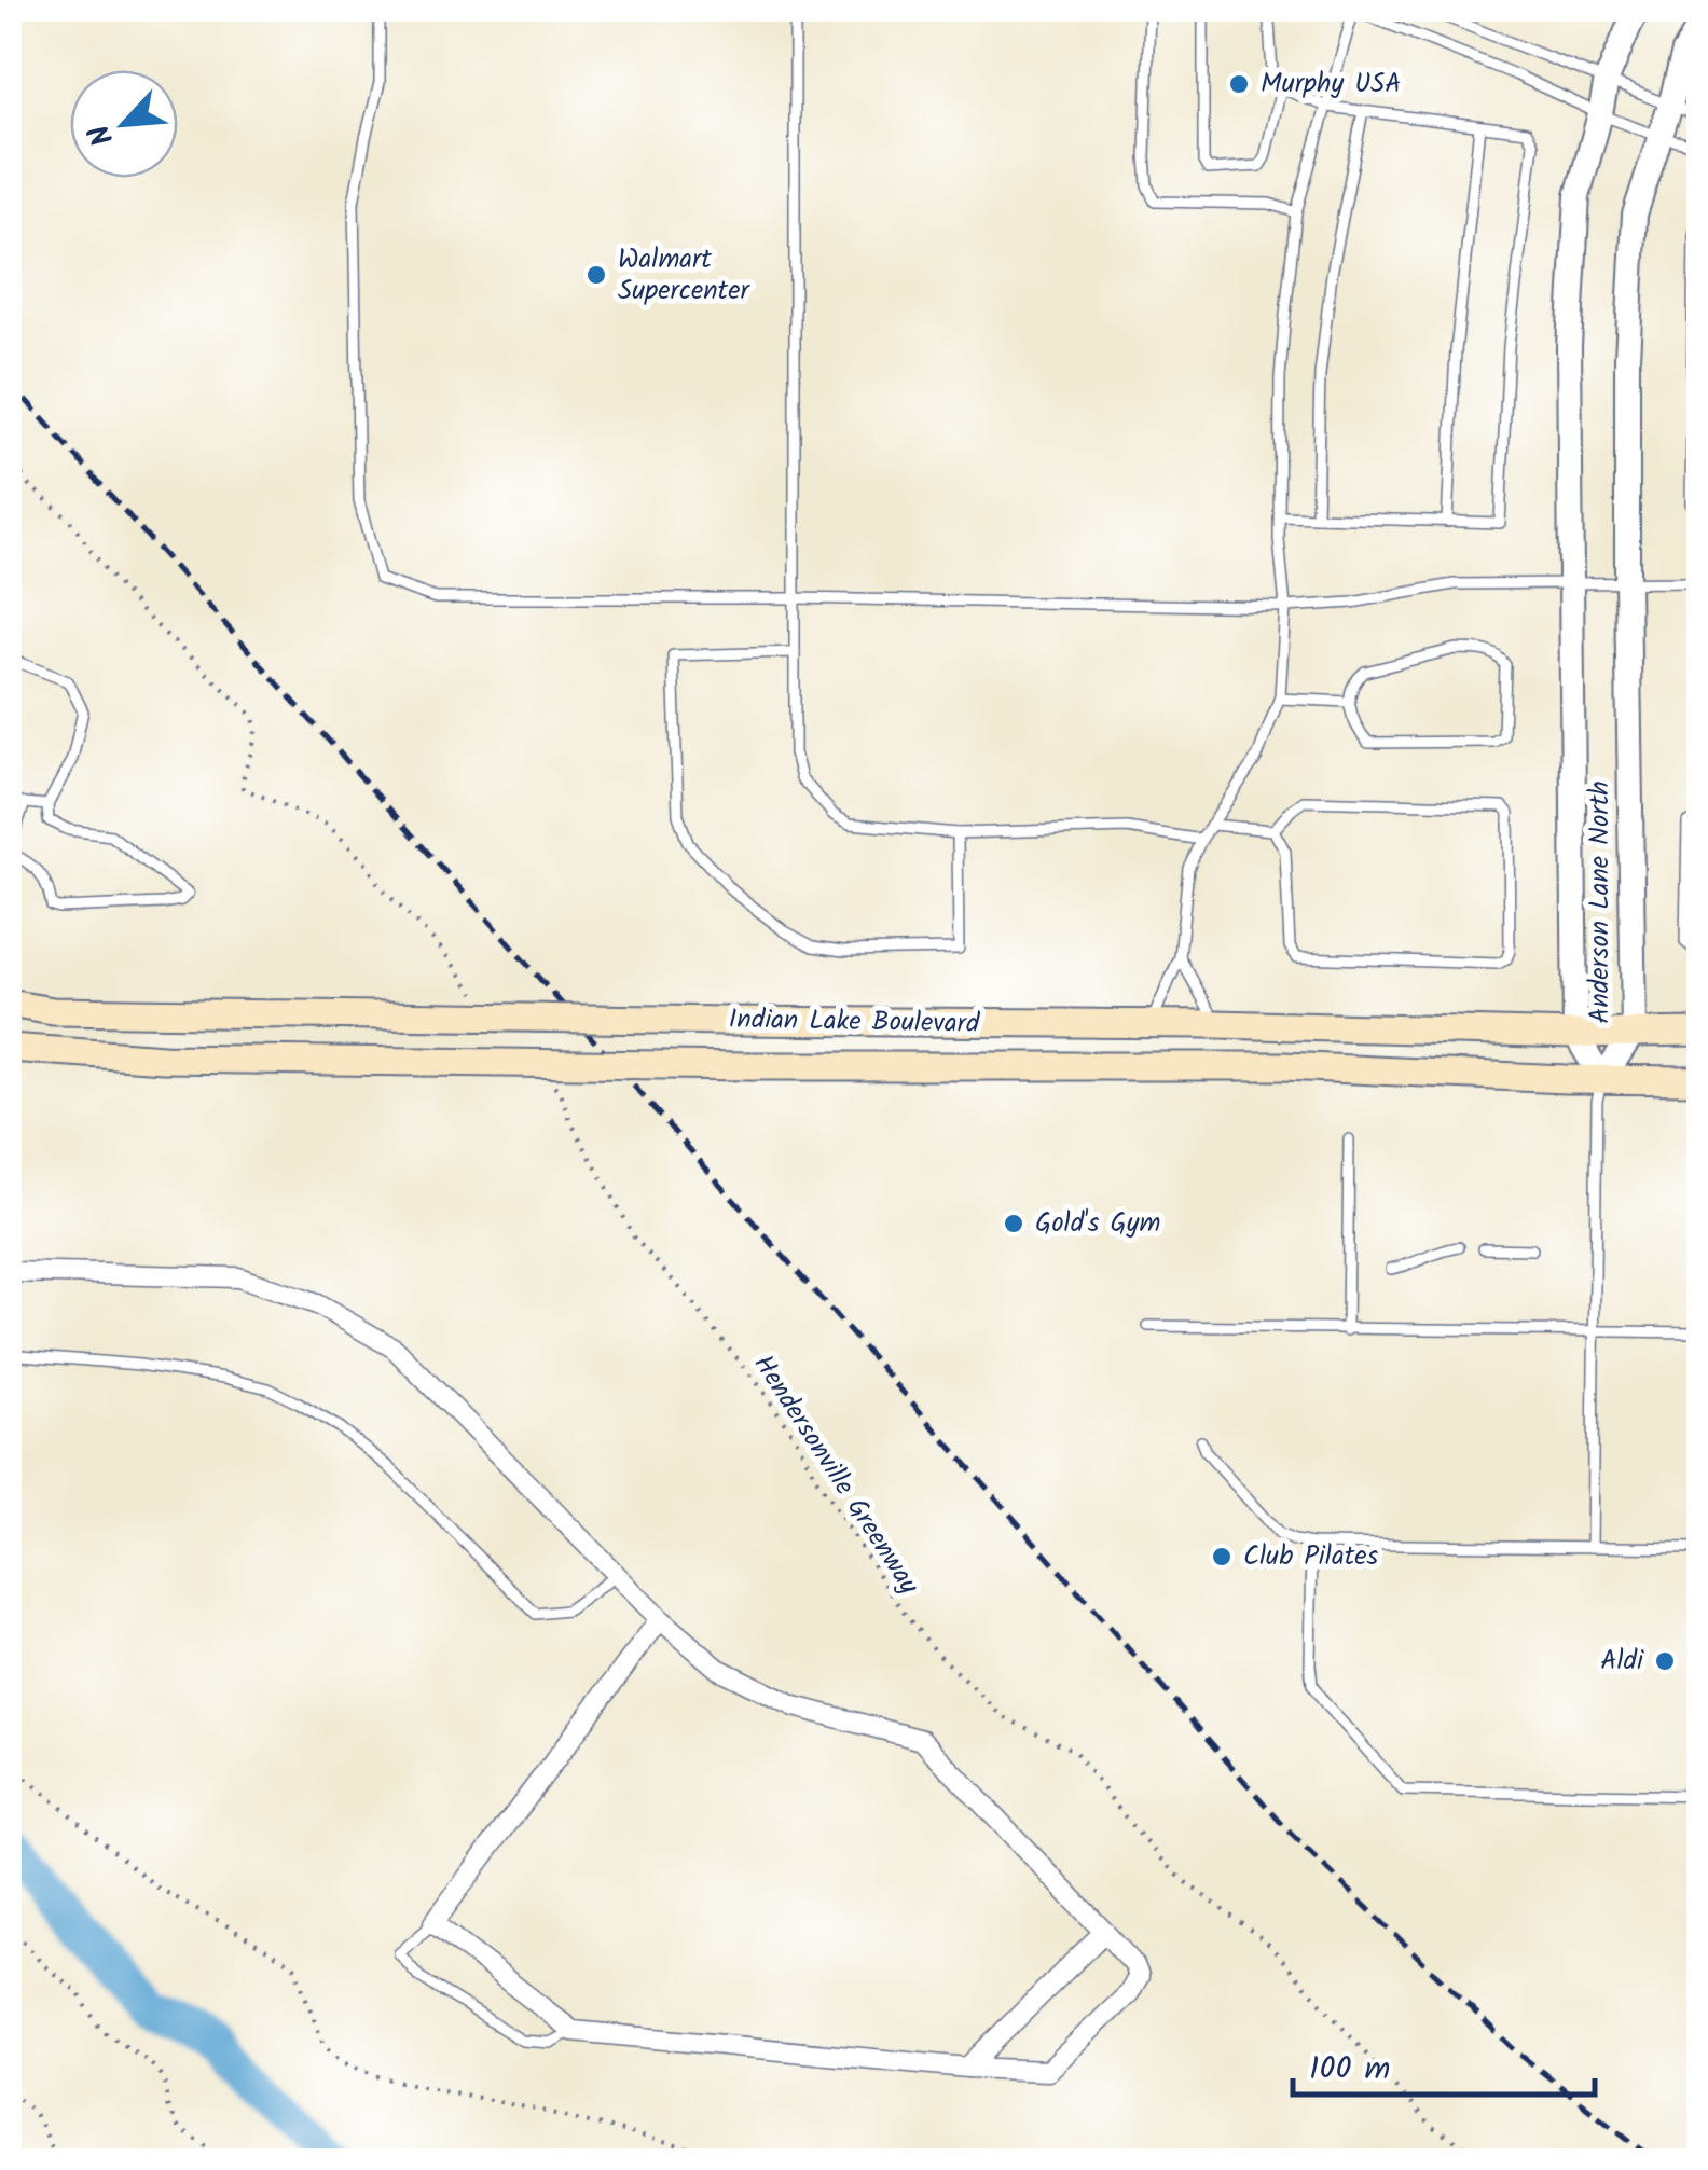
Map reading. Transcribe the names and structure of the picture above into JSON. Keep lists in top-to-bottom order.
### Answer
{
  "streets": {
    "main road": ["Indian Lake Boulevard"],
    "street": ["Anderson Lane North"],
    "path": ["Hendersonville Greenway"]
  },
  "crossings": [
    ["Anderson Lane North", "Indian Lake Boulevard"]
  ],
  "places": [
    "Murphy USA",
    "Walmart Supercenter",
    "Gold's Gym",
    "Club Pilates",
    "Aldi"
  ],
  "scale_bar": "100 m",
  "north": "bottom left"
}
